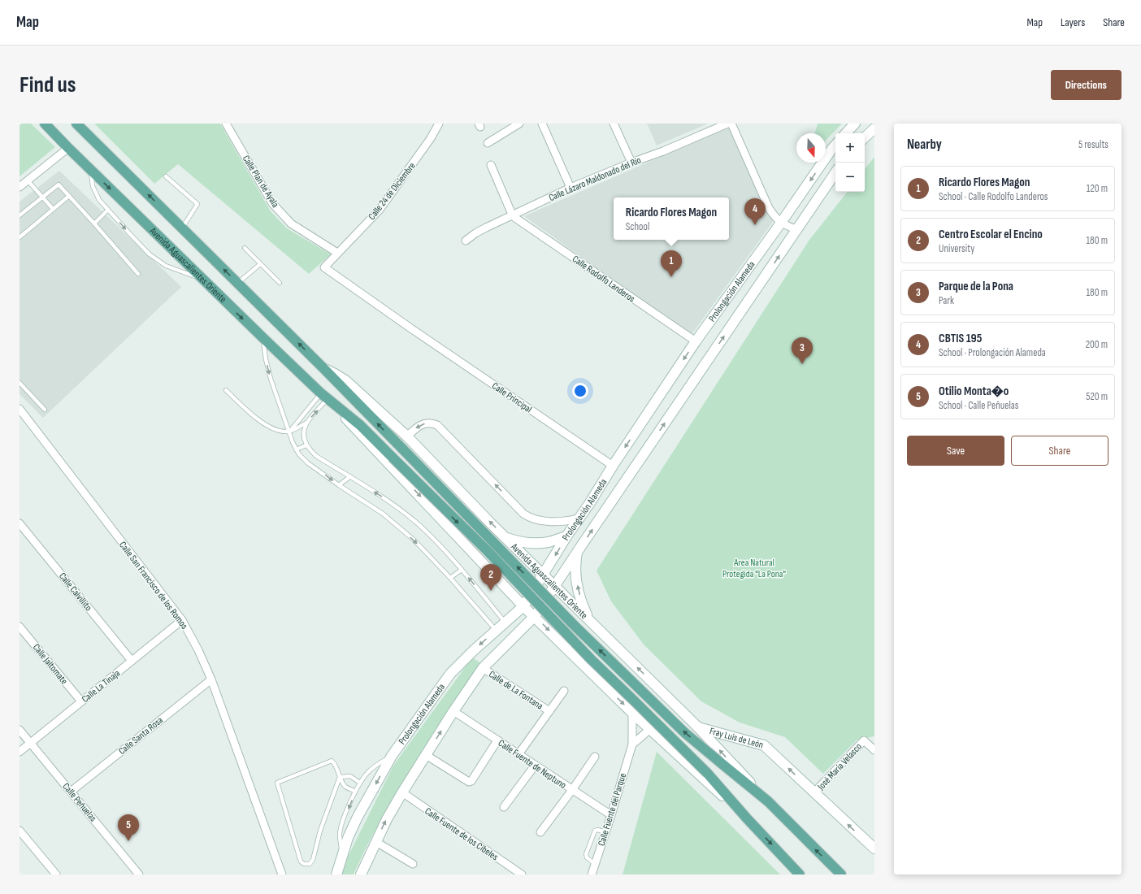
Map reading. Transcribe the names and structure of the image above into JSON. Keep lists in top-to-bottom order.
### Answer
{
  "streets": {
    "main road": ["Avenida Aguascalientes Oriente", "Prolongación Alameda", "Fray Luis de León"],
    "street": [
      "Calle Lázaro Maldonado del Río",
      "Calle Plan de Ayala",
      "Calle 24 de Diciembre",
      "Calle Rodolfo Landeros",
      "Calle Principal",
      "Calle San Francisco de los Romos",
      "Calle Calvillito",
      "Calle Jaltomate",
      "Calle La Tinaja",
      "Calle de La Fontana",
      "Calle Santa Rosa",
      "Calle Fuente de Neptuno",
      "José María Velasco",
      "Calle Peñuelas",
      "Calle Fuente del Parque",
      "Calle Fuente de los Cibeles"
    ]
  },
  "crossings": [
    ["Calle Lázaro Maldonado del Río", "Calle Rodolfo Landeros"],
    ["Calle Plan de Ayala", "Calle 24 de Diciembre"],
    ["Calle 24 de Diciembre", "Calle Principal"],
    ["Avenida Aguascalientes Oriente", "Prolongación Alameda"],
    ["Avenida Aguascalientes Oriente", "Fray Luis de León"],
    ["Avenida Aguascalientes Oriente", "Calle Fuente del Parque"],
    ["Calle Rodolfo Landeros", "Prolongación Alameda"],
    ["Prolongación Alameda", "Calle Principal"],
    ["Prolongación Alameda", "Calle de La Fontana"],
    ["Prolongación Alameda", "Calle Fuente de Neptuno"],
    ["Prolongación Alameda", "Calle Fuente de los Cibeles"],
    ["Calle San Francisco de los Romos", "Calle La Tinaja"],
    ["Calle San Francisco de los Romos", "Calle Santa Rosa"],
    ["Calle Calvillito", "Calle La Tinaja"],
    ["Calle Jaltomate", "Calle La Tinaja"],
    ["Calle La Tinaja", "Calle Peñuelas"],
    ["Calle Santa Rosa", "Calle Peñuelas"],
    ["Fray Luis de León", "José María Velasco"],
    ["Calle Fuente de Neptuno", "Calle Fuente del Parque"]
  ],
  "one_way": ["Fray Luis de León"],
  "parks": ["Area Natural Protegida \"La Pona\""],
  "north": "bottom",
  "page": {
    "header": "Map",
    "nav": ["Map", "Layers", "Share"],
    "buttons": [
      "Directions",
      ["Save", "Share"]
    ],
    "title": "Find us",
    "heading": ["Nearby", "5 results"],
    "map_buttons": ["+", "−"],
    "list": [
      {
        "mark": "1",
        "name": "Ricardo Flores Magon",
        "note": "School · Calle Rodolfo Landeros",
        "value": "120 m"
      },
      {
        "mark": "2",
        "name": "Centro Escolar el Encino",
        "note": "University",
        "value": "180 m"
      },
      {
        "mark": "3",
        "name": "Parque de la Pona",
        "note": "Park",
        "value": "180 m"
      },
      {
        "mark": "4",
        "name": "CBTIS 195",
        "note": "School · Prolongación Alameda",
        "value": "200 m"
      },
      {
        "mark": "5",
        "name": "Otilio Monta�o",
        "note": "School · Calle Peñuelas",
        "value": "520 m"
      }
    ],
    "popup": ["Ricardo Flores Magon", "School"],
    "pins": [
      "4",
      "1",
      "3",
      "2",
      "5"
    ]
  }
}
